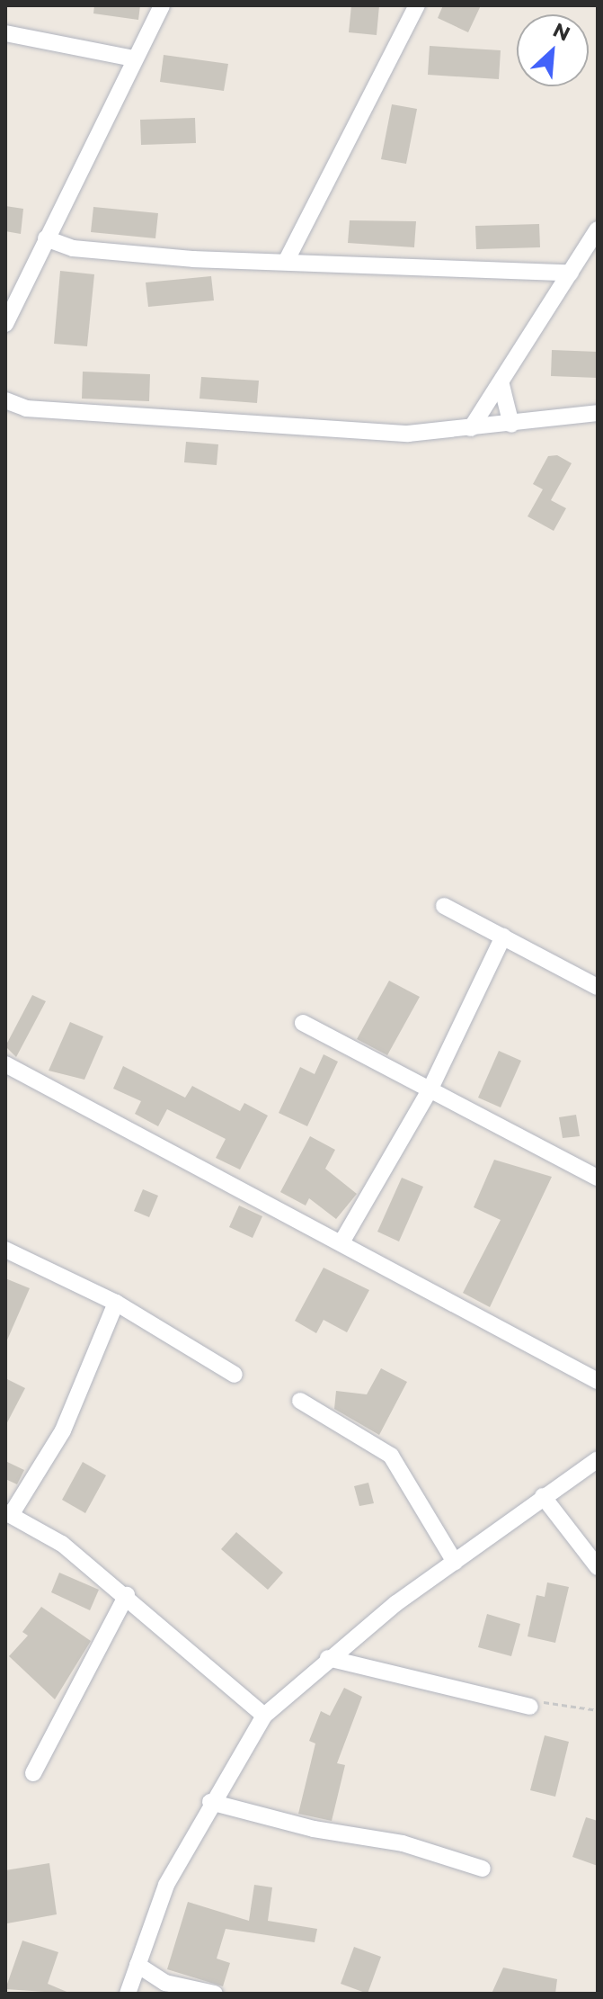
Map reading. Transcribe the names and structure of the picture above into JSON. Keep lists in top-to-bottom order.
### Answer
{
  "north": "top right"
}
